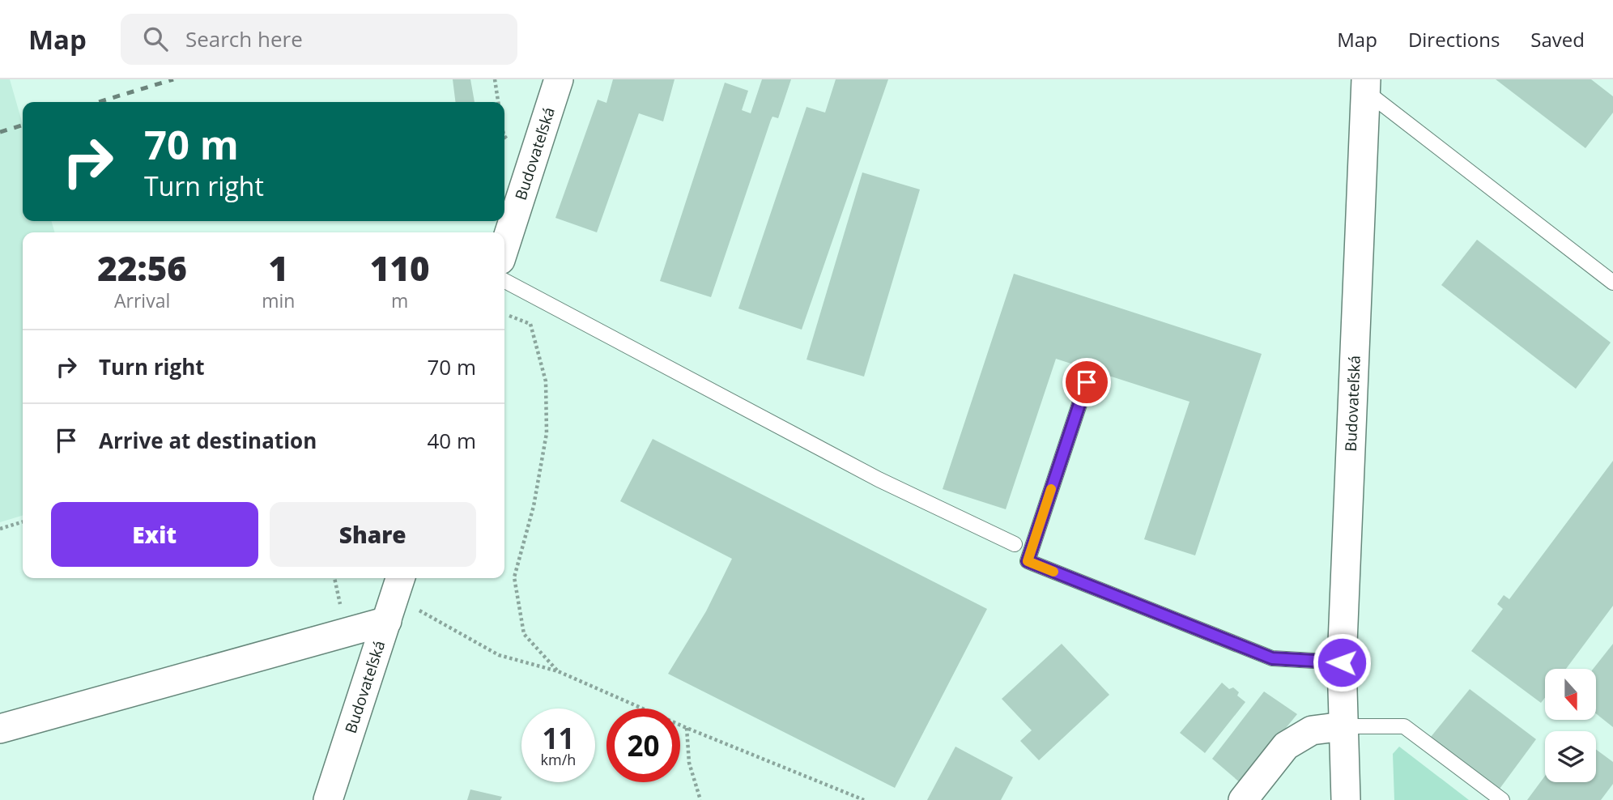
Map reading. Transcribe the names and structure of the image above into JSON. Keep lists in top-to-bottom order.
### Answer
{
  "streets": {
    "street": ["Budovateľská"]
  },
  "north": "bottom",
  "page": {
    "header": "Map",
    "search": "Search here",
    "nav": ["Map", "Directions", "Saved"],
    "turn": ["70 m", "Turn right"],
    "eta": [
      "22:56",
      "Arrival",
      "1",
      "min",
      "110",
      "m"
    ],
    "list": [
      {
        "name": "Turn right",
        "value": "70 m"
      },
      {
        "name": "Arrive at destination",
        "value": "40 m"
      }
    ],
    "buttons": ["Exit", "Share"],
    "speed": "11 km/h",
    "limit": "20"
  }
}
